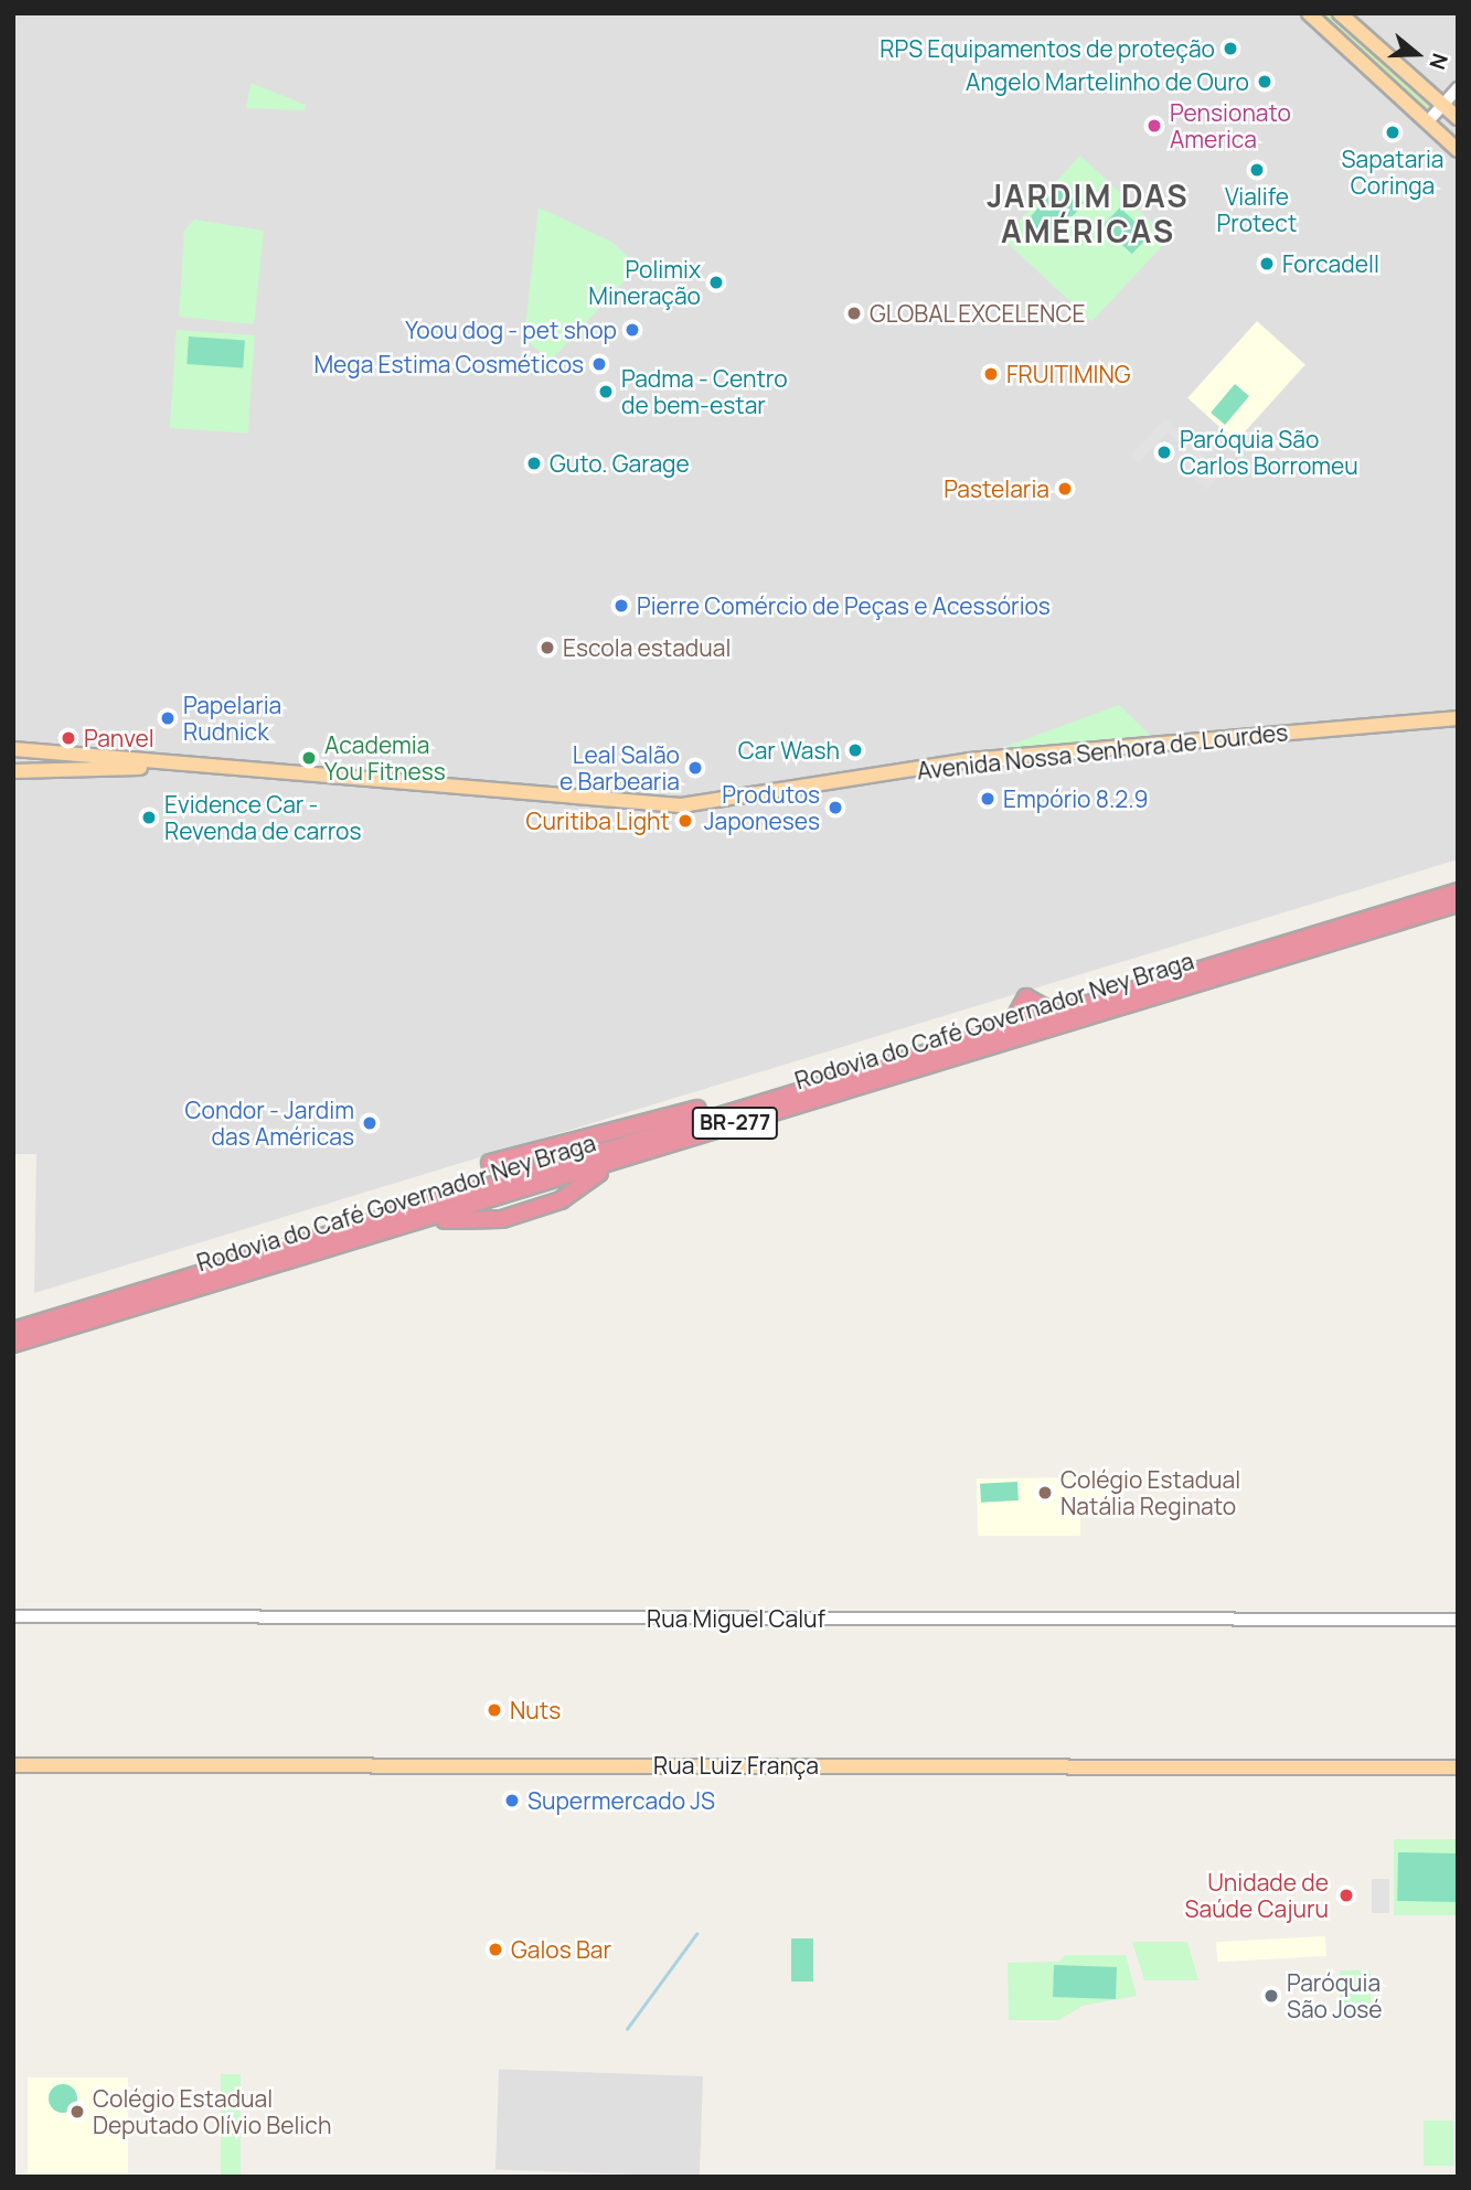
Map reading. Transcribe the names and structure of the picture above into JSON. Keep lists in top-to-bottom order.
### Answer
{
  "streets": {
    "highway": ["Rodovia do Café Governador Ney Braga", "BR-277"],
    "main road": ["Avenida Nossa Senhora de Lourdes", "Rua Luiz França"],
    "street": ["Rua Miguel Caluf"]
  },
  "districts": ["JARDIM DAS AMÉRICAS"],
  "places": [
    "RPS Equipamentos de proteção",
    "Angelo Martelinho de Ouro",
    "Pensionato America",
    "Sapataria Coringa",
    "Vialife Protect",
    "Forcadell",
    "Polimix Mineração",
    "GLOBAL EXCELENCE",
    "Yoou dog - pet shop",
    "Mega Estima Cosméticos",
    "FRUITIMING",
    "Padma - Centro de bem-estar",
    "Paróquia São Carlos Borromeu",
    "Guto. Garage",
    "Pastelaria",
    "Pierre Comércio de Peças e Acessórios",
    "Escola estadual",
    "Papelaria Rudnick",
    "Panvel",
    "Car Wash",
    "Academia You Fitness",
    "Leal Salão e Barbearia",
    "Empório 8.2.9",
    "Produtos Japoneses",
    "Evidence Car - Revenda de carros",
    "Curitiba Light",
    "Condor - Jardim das Américas",
    "Colégio Estadual Natália Reginato",
    "Nuts",
    "Supermercado JS",
    "Unidade de Saúde Cajuru",
    "Galos Bar",
    "Paróquia São José",
    "Colégio Estadual Deputado Olívio Belich"
  ],
  "north": "right"
}
